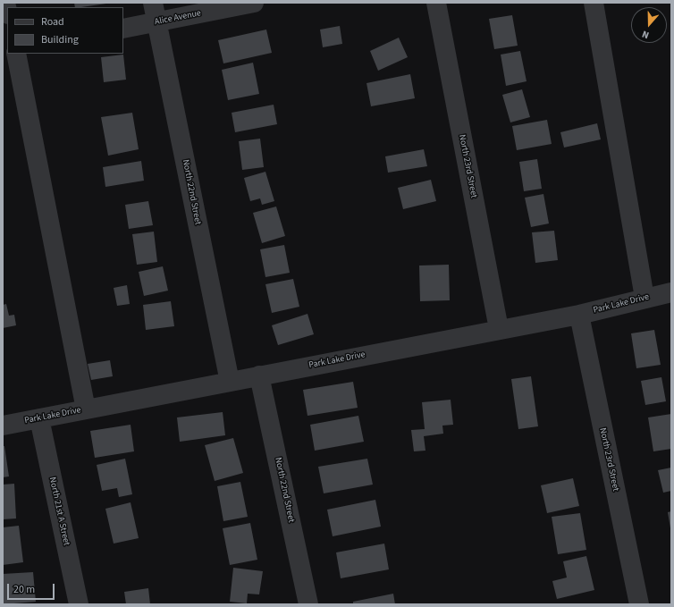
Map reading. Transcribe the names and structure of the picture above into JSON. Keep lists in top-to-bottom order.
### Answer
{
  "streets": {
    "street": [
      "Alice Avenue",
      "North 23rd Street",
      "North 22nd Street",
      "Park Lake Drive",
      "North 21st A Street"
    ]
  },
  "crossings": [
    ["Alice Avenue", "North 22nd Street"],
    ["North 23rd Street", "Park Lake Drive"],
    ["North 22nd Street", "Park Lake Drive"],
    ["Park Lake Drive", "North 21st A Street"]
  ],
  "legend": ["Road", "Building"],
  "scale_bar": "20 m",
  "north": "bottom"
}
